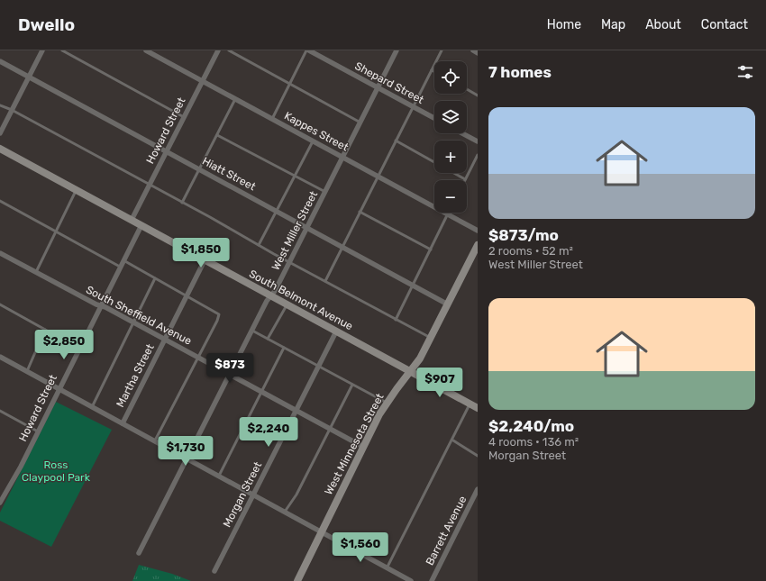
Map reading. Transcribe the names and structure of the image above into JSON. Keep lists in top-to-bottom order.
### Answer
{
  "streets": {
    "main road": ["South Belmont Avenue", "West Minnesota Street"],
    "street": [
      "Shepard Street",
      "Howard Street",
      "Kappes Street",
      "Hiatt Street",
      "West Miller Street",
      "South Sheffield Avenue",
      "Martha Street",
      "Morgan Street",
      "Barrett Avenue"
    ]
  },
  "crossings": [
    ["Shepard Street", "West Miller Street"],
    ["Howard Street", "Kappes Street"],
    ["Howard Street", "Hiatt Street"],
    ["Howard Street", "South Belmont Avenue"],
    ["Howard Street", "South Sheffield Avenue"],
    ["Kappes Street", "West Miller Street"],
    ["Hiatt Street", "West Miller Street"],
    ["Hiatt Street", "West Minnesota Street"],
    ["West Miller Street", "South Belmont Avenue"],
    ["West Miller Street", "South Sheffield Avenue"],
    ["South Belmont Avenue", "Martha Street"],
    ["South Belmont Avenue", "West Minnesota Street"],
    ["South Belmont Avenue", "Morgan Street"],
    ["South Sheffield Avenue", "Martha Street"],
    ["South Sheffield Avenue", "West Minnesota Street"],
    ["South Sheffield Avenue", "Morgan Street"]
  ],
  "parks": ["Ross Claypool Park"],
  "page": {
    "header": "Dwello",
    "nav": [
      "Home",
      "Map",
      "About",
      "Contact"
    ],
    "heading": "7 homes",
    "map_buttons": ["+", "−"],
    "list": [
      {
        "name": "$873/mo",
        "note": "2 rooms · 52 m² · West Miller Street"
      },
      {
        "name": "$2,240/mo",
        "note": "4 rooms · 136 m² · Morgan Street"
      }
    ],
    "price": [
      "$1,850",
      "$2,850",
      "$873",
      "$907",
      "$2,240",
      "$1,730",
      "$1,560"
    ]
  }
}
